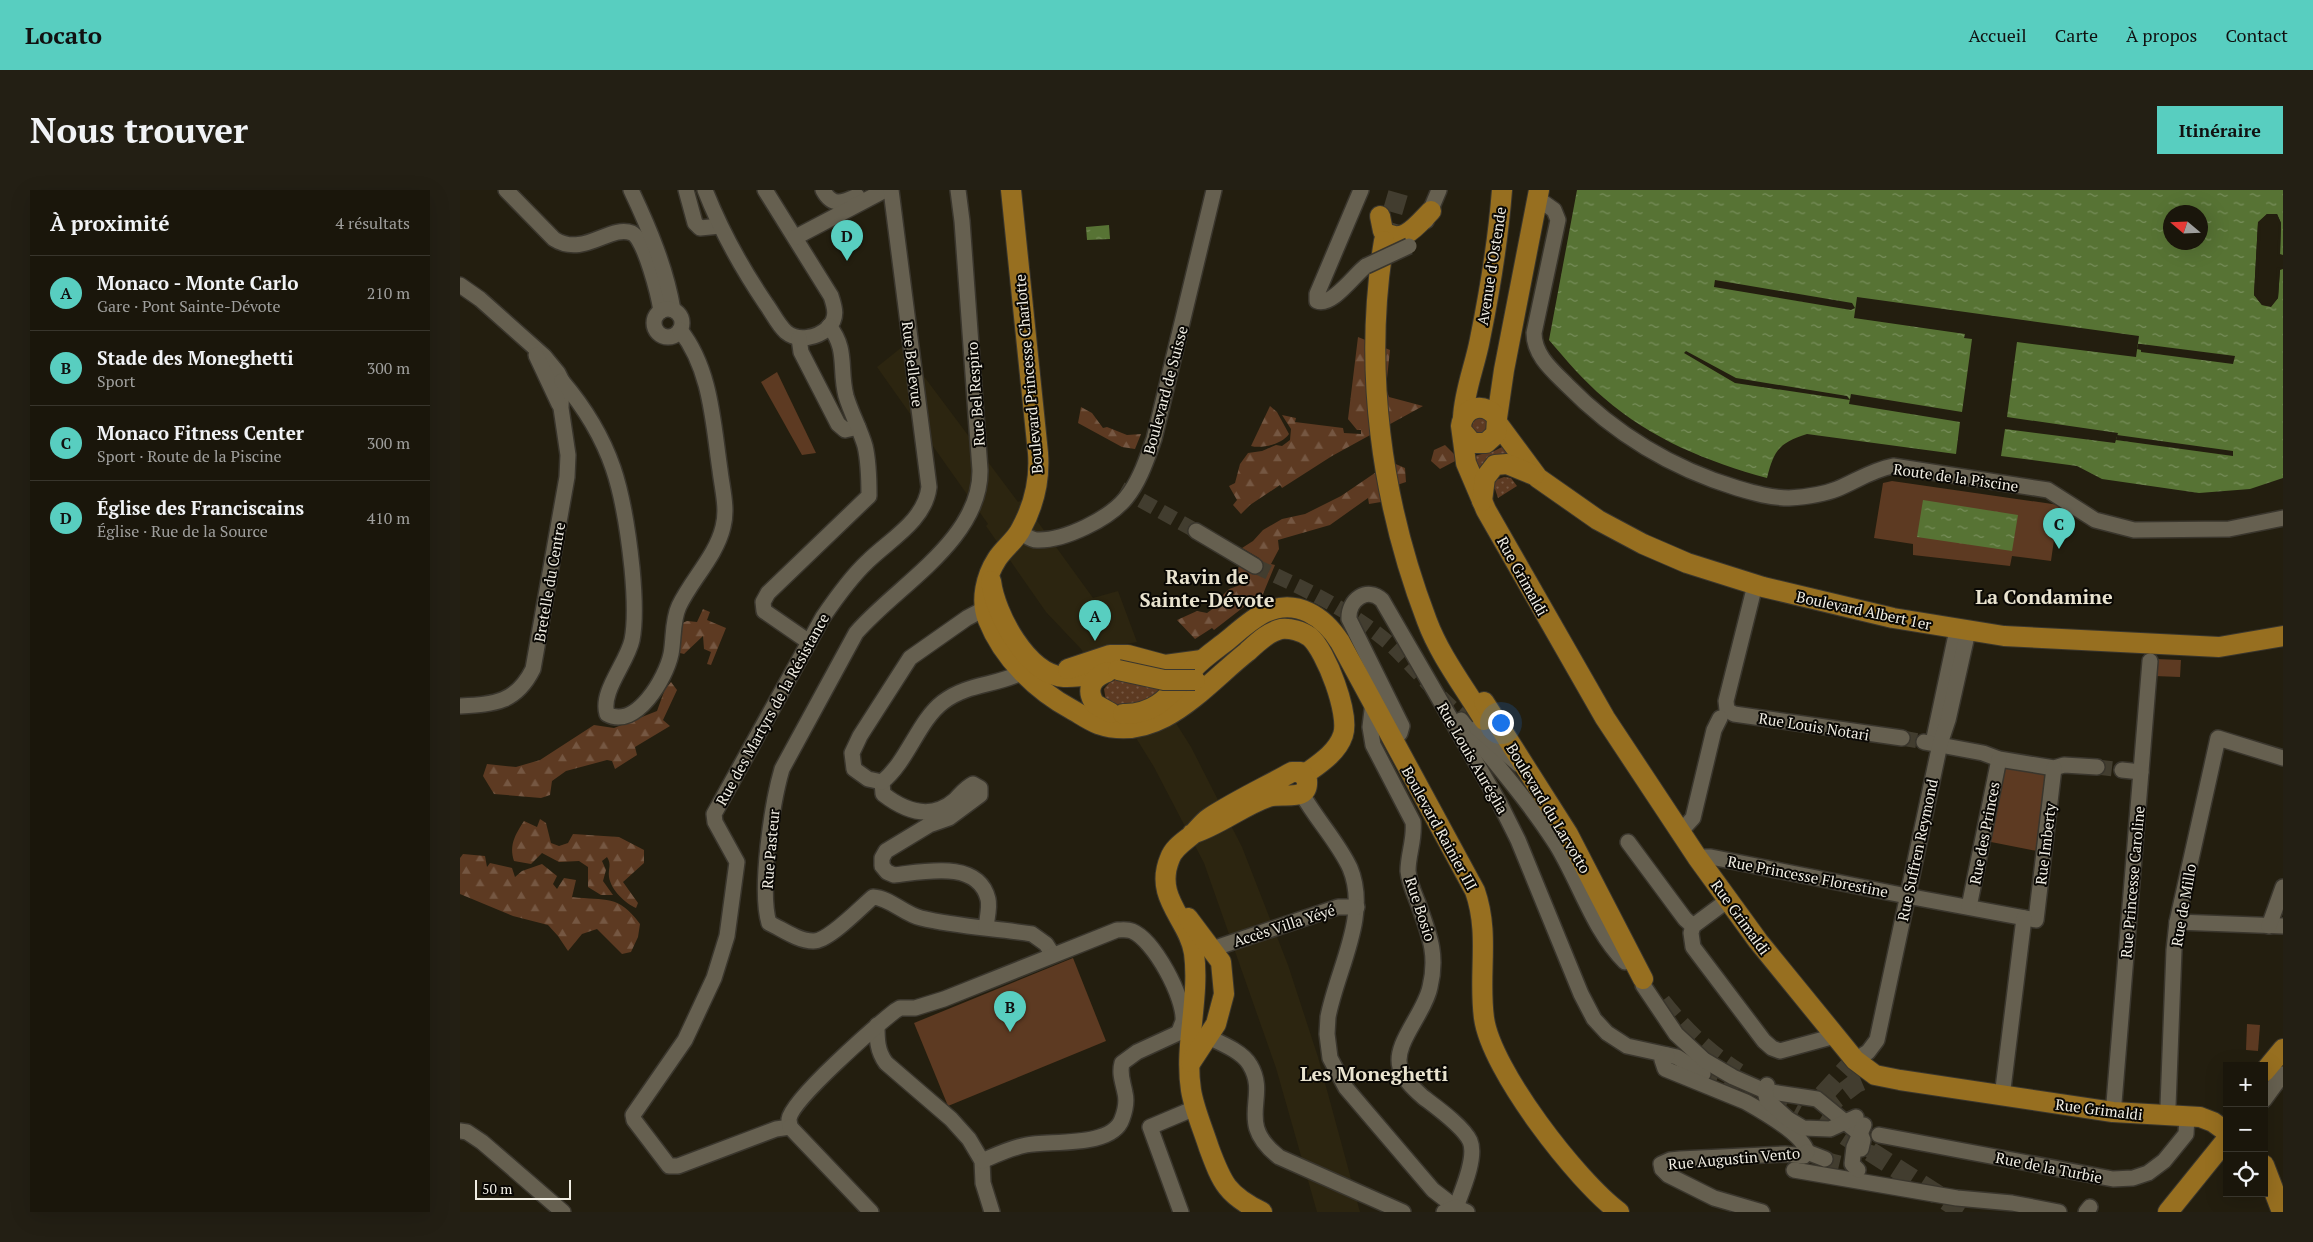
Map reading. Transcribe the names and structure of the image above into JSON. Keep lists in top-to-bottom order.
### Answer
{
  "streets": {
    "main road": [
      "Avenue d'Ostende",
      "Boulevard Princesse Charlotte",
      "Rue Grimaldi",
      "Boulevard Albert 1er",
      "Boulevard du Larvotto",
      "Boulevard Rainier III"
    ],
    "street": [
      "Rue Bellevue",
      "Boulevard de Suisse",
      "Rue Bel Respiro",
      "Route de la Piscine",
      "Bretelle du Centre",
      "Rue des Martyrs de la Résistance",
      "Rue Louis Notari",
      "Rue Louis Auréglia",
      "Rue des Princes",
      "Rue Imberty",
      "Rue Pasteur",
      "Rue Suffren Reymond",
      "Rue Princesse Florestine",
      "Rue Princesse Caroline",
      "Rue de Millo",
      "Rue Bosio",
      "Accès Villa Yéyé",
      "Rue Augustin Vento",
      "Rue de la Turbie"
    ]
  },
  "crossings": [
    ["Avenue d'Ostende", "Rue Grimaldi"],
    ["Avenue d'Ostende", "Boulevard Albert 1er"],
    ["Rue Bellevue", "Rue des Martyrs de la Résistance"],
    ["Boulevard Princesse Charlotte", "Boulevard de Suisse"],
    ["Rue Bel Respiro", "Rue Pasteur"],
    ["Rue Grimaldi", "Boulevard Albert 1er"],
    ["Rue Grimaldi", "Rue Imberty"],
    ["Rue Grimaldi", "Rue Suffren Reymond"],
    ["Rue Grimaldi", "Rue Princesse Florestine"],
    ["Rue Grimaldi", "Rue de la Turbie"],
    ["Boulevard Albert 1er", "Rue Suffren Reymond"],
    ["Rue Louis Auréglia", "Boulevard Rainier III"],
    ["Boulevard Rainier III", "Rue Bosio"],
    ["Rue des Princes", "Rue Princesse Florestine"],
    ["Rue Imberty", "Rue Princesse Florestine"],
    ["Rue Suffren Reymond", "Rue Princesse Florestine"],
    ["Rue Augustin Vento", "Rue de la Turbie"]
  ],
  "districts": ["Ravin de Sainte-Dévote", "La Condamine", "Les Moneghetti"],
  "scale_bar": "50 m",
  "north": "left",
  "page": {
    "header": "Locato",
    "nav": [
      "Accueil",
      "Carte",
      "À propos",
      "Contact"
    ],
    "buttons": "Itinéraire",
    "title": "Nous trouver",
    "heading": ["À proximité", "4 résultats"],
    "pins": [
      "D",
      "C",
      "A",
      "B"
    ],
    "list": [
      {
        "mark": "A",
        "name": "Monaco - Monte Carlo",
        "note": "Gare · Pont Sainte-Dévote",
        "value": "210 m"
      },
      {
        "mark": "B",
        "name": "Stade des Moneghetti",
        "note": "Sport",
        "value": "300 m"
      },
      {
        "mark": "C",
        "name": "Monaco Fitness Center",
        "note": "Sport · Route de la Piscine",
        "value": "300 m"
      },
      {
        "mark": "D",
        "name": "Église des Franciscains",
        "note": "Église · Rue de la Source",
        "value": "410 m"
      }
    ],
    "map_buttons": ["+", "−"],
    "scale": "50 m"
  }
}
